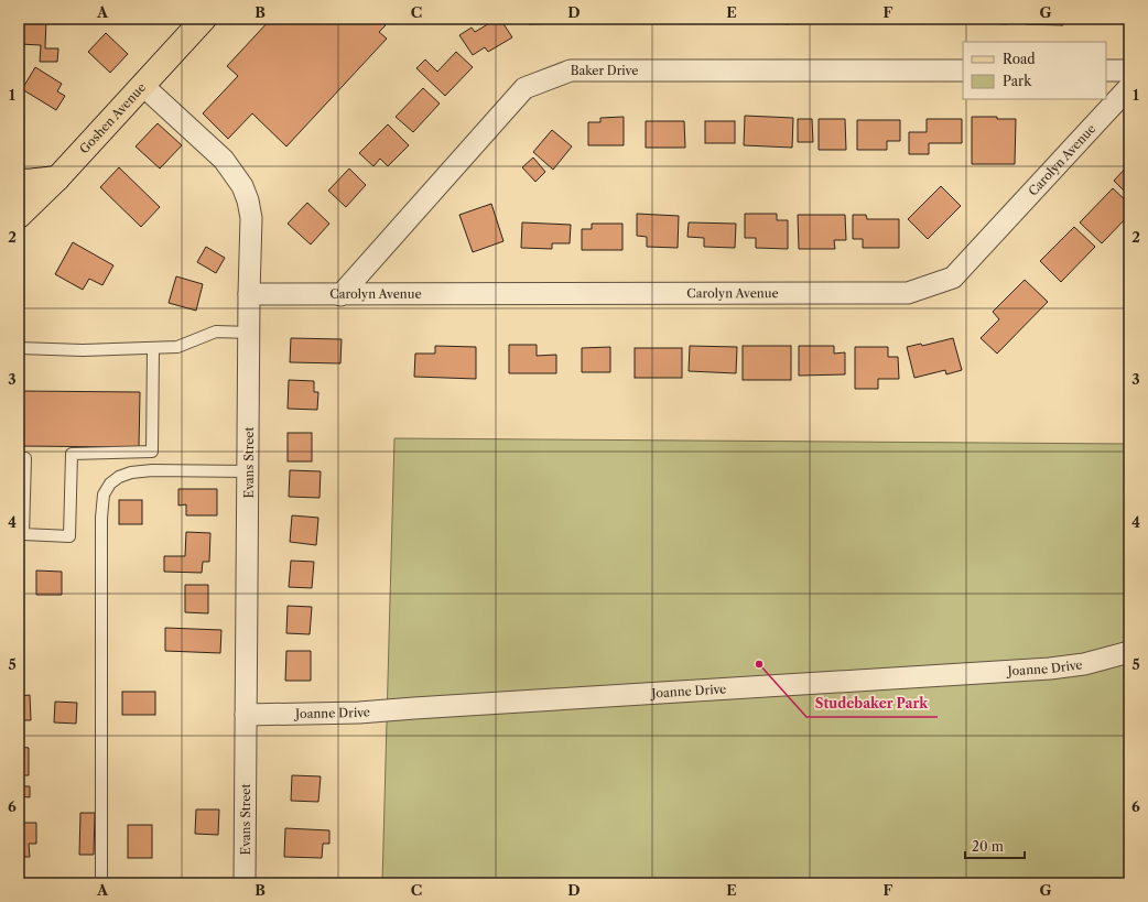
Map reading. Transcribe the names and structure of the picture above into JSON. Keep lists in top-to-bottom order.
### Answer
{
  "streets": {
    "main road": ["Goshen Avenue"],
    "street": [
      "Baker Drive",
      "Carolyn Avenue",
      "Evans Street",
      "Joanne Drive"
    ]
  },
  "crossings": [
    ["Baker Drive", "Carolyn Avenue"],
    ["Goshen Avenue", "Evans Street"],
    ["Carolyn Avenue", "Evans Street"],
    ["Evans Street", "Joanne Drive"]
  ],
  "places": ["Studebaker Park"],
  "legend": ["Road", "Park"],
  "scale_bar": "20 m",
  "grid": {
    "columns": [
      "A",
      "B",
      "C",
      "D",
      "E",
      "F",
      "G"
    ],
    "rows": [
      "1",
      "2",
      "3",
      "4",
      "5",
      "6"
    ]
  }
}
